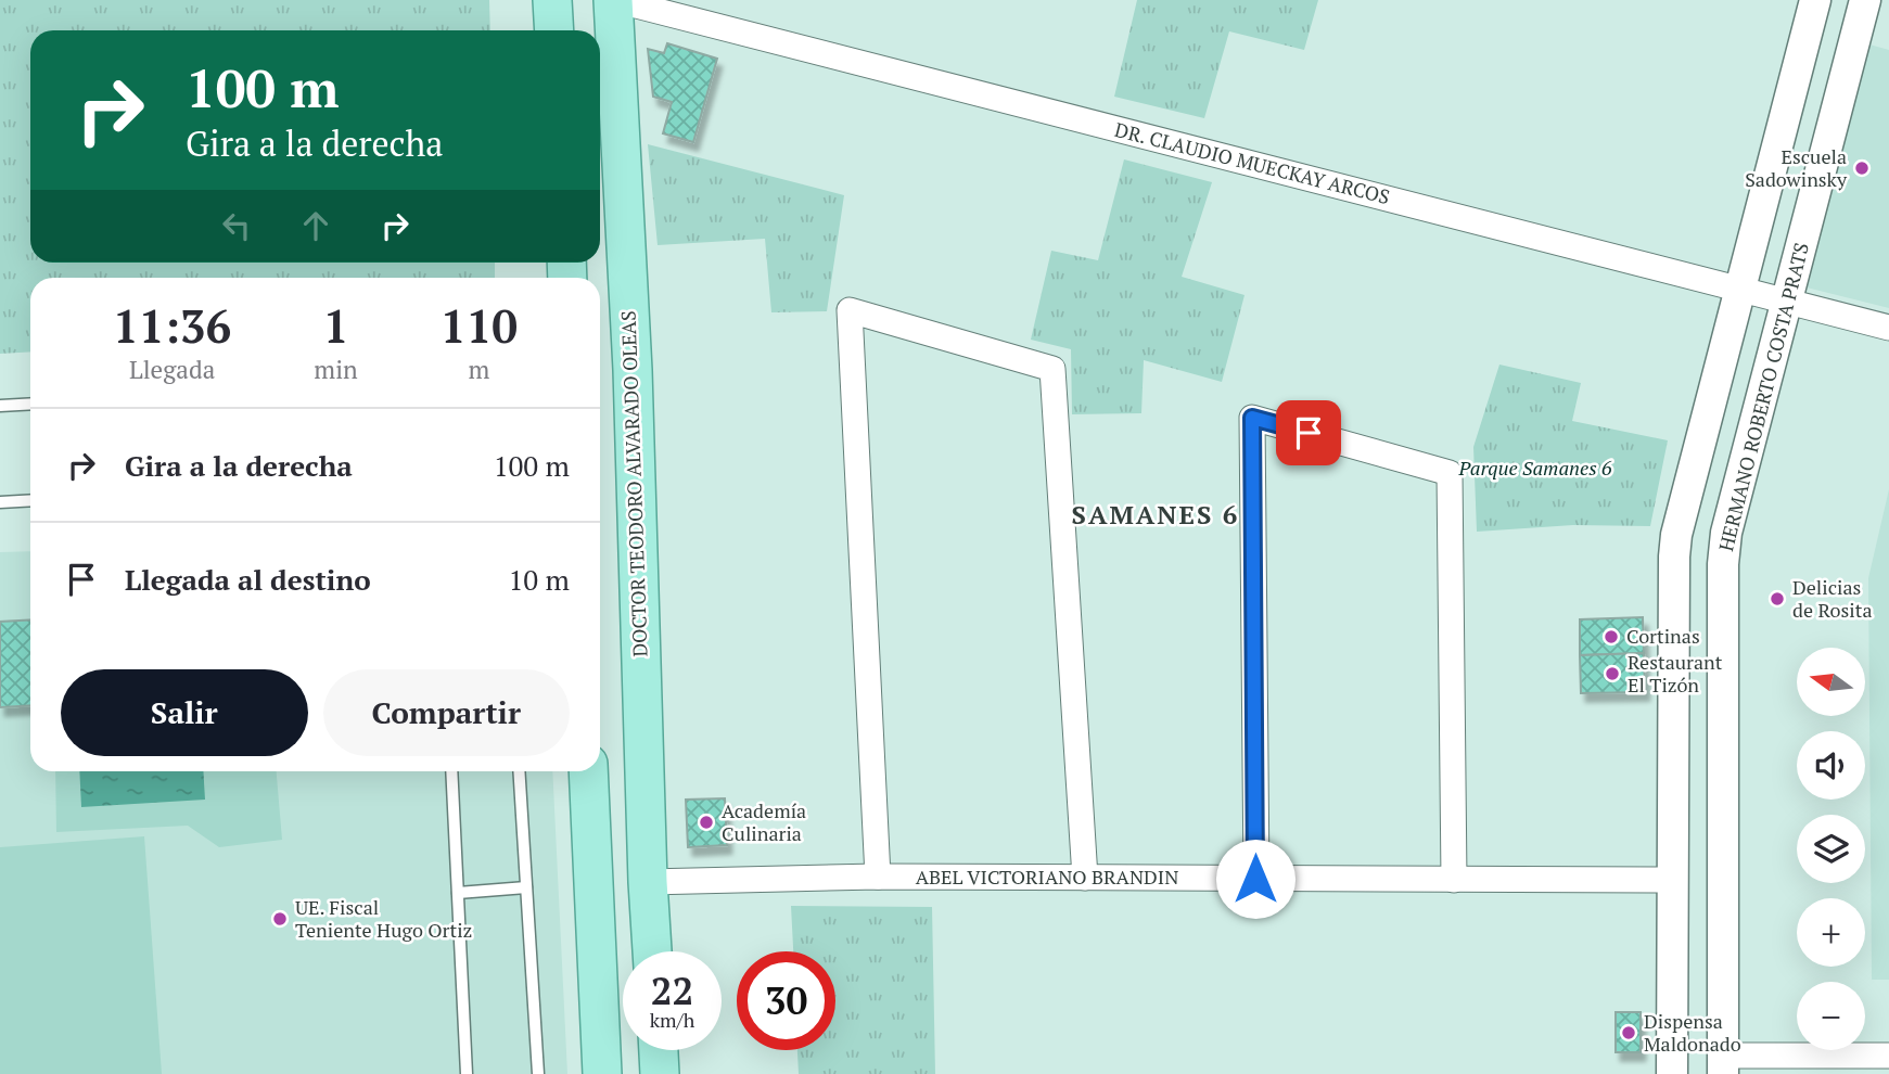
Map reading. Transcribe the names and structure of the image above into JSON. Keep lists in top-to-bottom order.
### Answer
{
  "streets": {
    "main road": ["DOCTOR TEODORO ALVARADO OLEAS"],
    "street": ["DR. CLAUDIO MUECKAY ARCOS", "HERMANO ROBERTO COSTA PRATS", "ABEL VICTORIANO BRANDIN"]
  },
  "crossings": [
    ["DR. CLAUDIO MUECKAY ARCOS", "HERMANO ROBERTO COSTA PRATS"],
    ["DR. CLAUDIO MUECKAY ARCOS", "DOCTOR TEODORO ALVARADO OLEAS"],
    ["DOCTOR TEODORO ALVARADO OLEAS", "ABEL VICTORIANO BRANDIN"]
  ],
  "districts": ["SAMANES 6"],
  "parks": ["Parque Samanes 6"],
  "places": [
    "Escuela Sadowinsky",
    "Delicias de Rosita",
    "Cortinas",
    "Restaurant El Tizón",
    "Academía Culinaria",
    "UE. Fiscal Teniente Hugo Ortiz",
    "Dispensa Maldonado"
  ],
  "north": "left",
  "page": {
    "turn": ["100 m", "Gira a la derecha"],
    "eta": [
      "11:36",
      "Llegada",
      "1",
      "min",
      "110",
      "m"
    ],
    "list": [
      {
        "name": "Gira a la derecha",
        "value": "100 m"
      },
      {
        "name": "Llegada al destino",
        "value": "10 m"
      }
    ],
    "map_buttons": ["+", "−"],
    "buttons": ["Salir", "Compartir"],
    "speed": "22 km/h",
    "limit": "30"
  }
}
